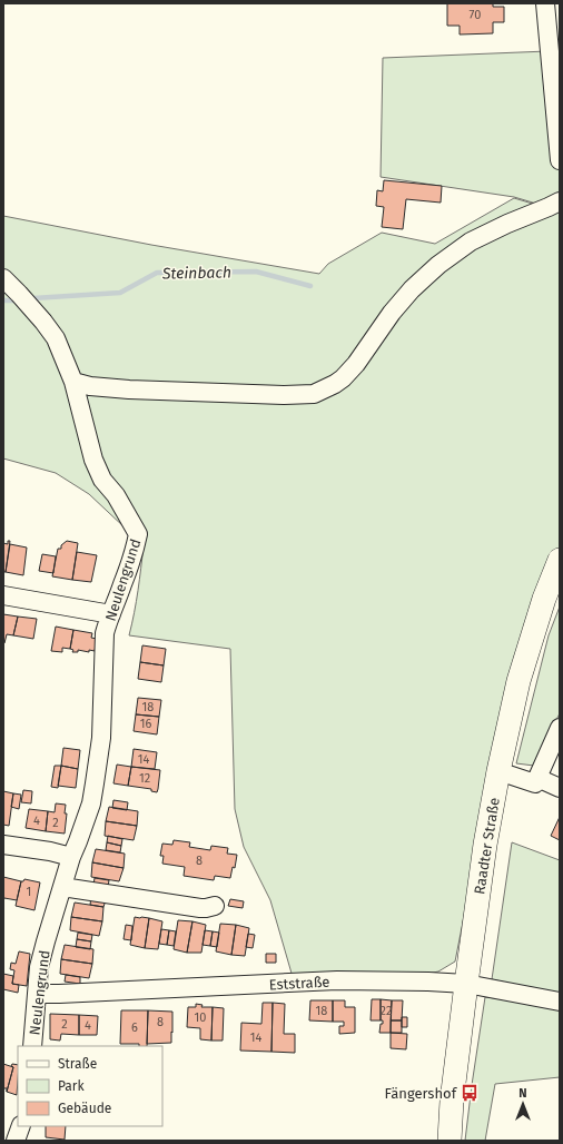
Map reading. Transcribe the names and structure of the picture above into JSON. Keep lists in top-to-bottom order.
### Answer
{
  "streets": {
    "main road": ["Raadter Straße"],
    "street": ["Neulengrund", "Eststraße"]
  },
  "crossings": [
    ["Neulengrund", "Eststraße"],
    ["Raadter Straße", "Eststraße"]
  ],
  "water": ["Steinbach"],
  "places": {
    "bus stop": ["Fängershof"]
  },
  "house_numbers": [
    "70",
    "18",
    "16",
    "14",
    "12",
    "4",
    "2",
    "8",
    "1",
    "18",
    "22",
    "10",
    "8",
    "2",
    "4",
    "6",
    "14"
  ],
  "legend": ["Straße", "Park", "Gebäude"],
  "north": "top"
}
